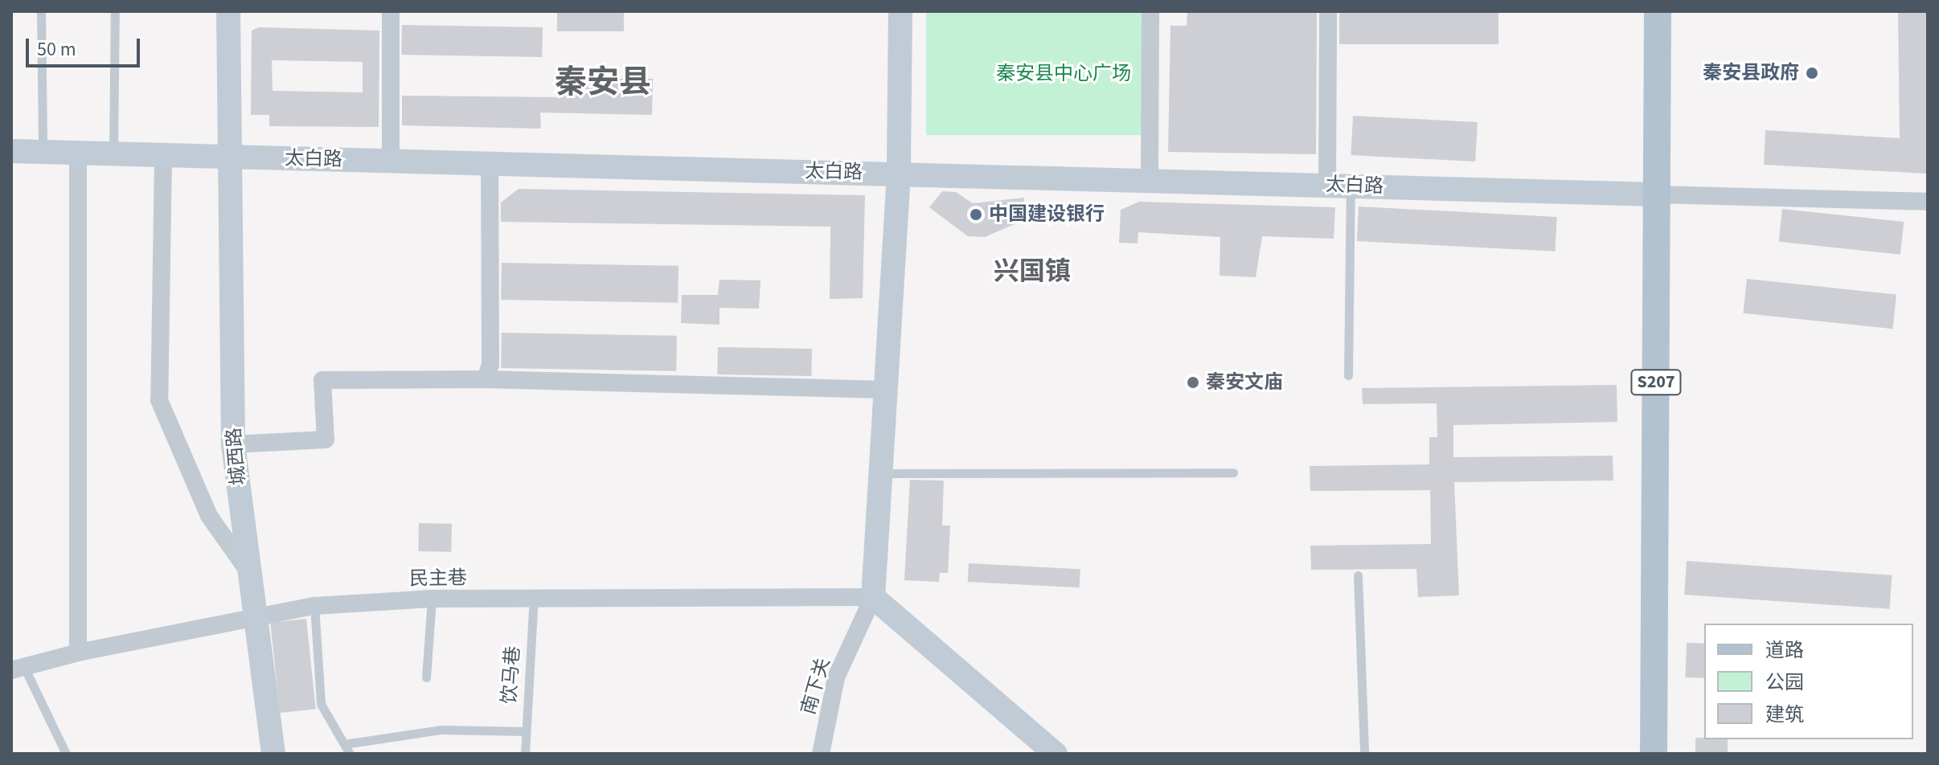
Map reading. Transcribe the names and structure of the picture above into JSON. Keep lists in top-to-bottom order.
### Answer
{
  "streets": {
    "main road": ["太白路", "S207", "城西路"],
    "street": ["民主巷", "南下关"],
    "lane": ["饮马巷"]
  },
  "crossings": [
    ["太白路", "S207"],
    ["太白路", "城西路"],
    ["城西路", "民主巷"],
    ["民主巷", "饮马巷"],
    ["民主巷", "南下关"]
  ],
  "districts": ["秦安县", "兴国镇"],
  "parks": ["秦安县中心广场"],
  "places": ["秦安县政府", "中国建设银行", "秦安文庙"],
  "legend": ["道路", "公园", "建筑"],
  "scale_bar": "50 m"
}
